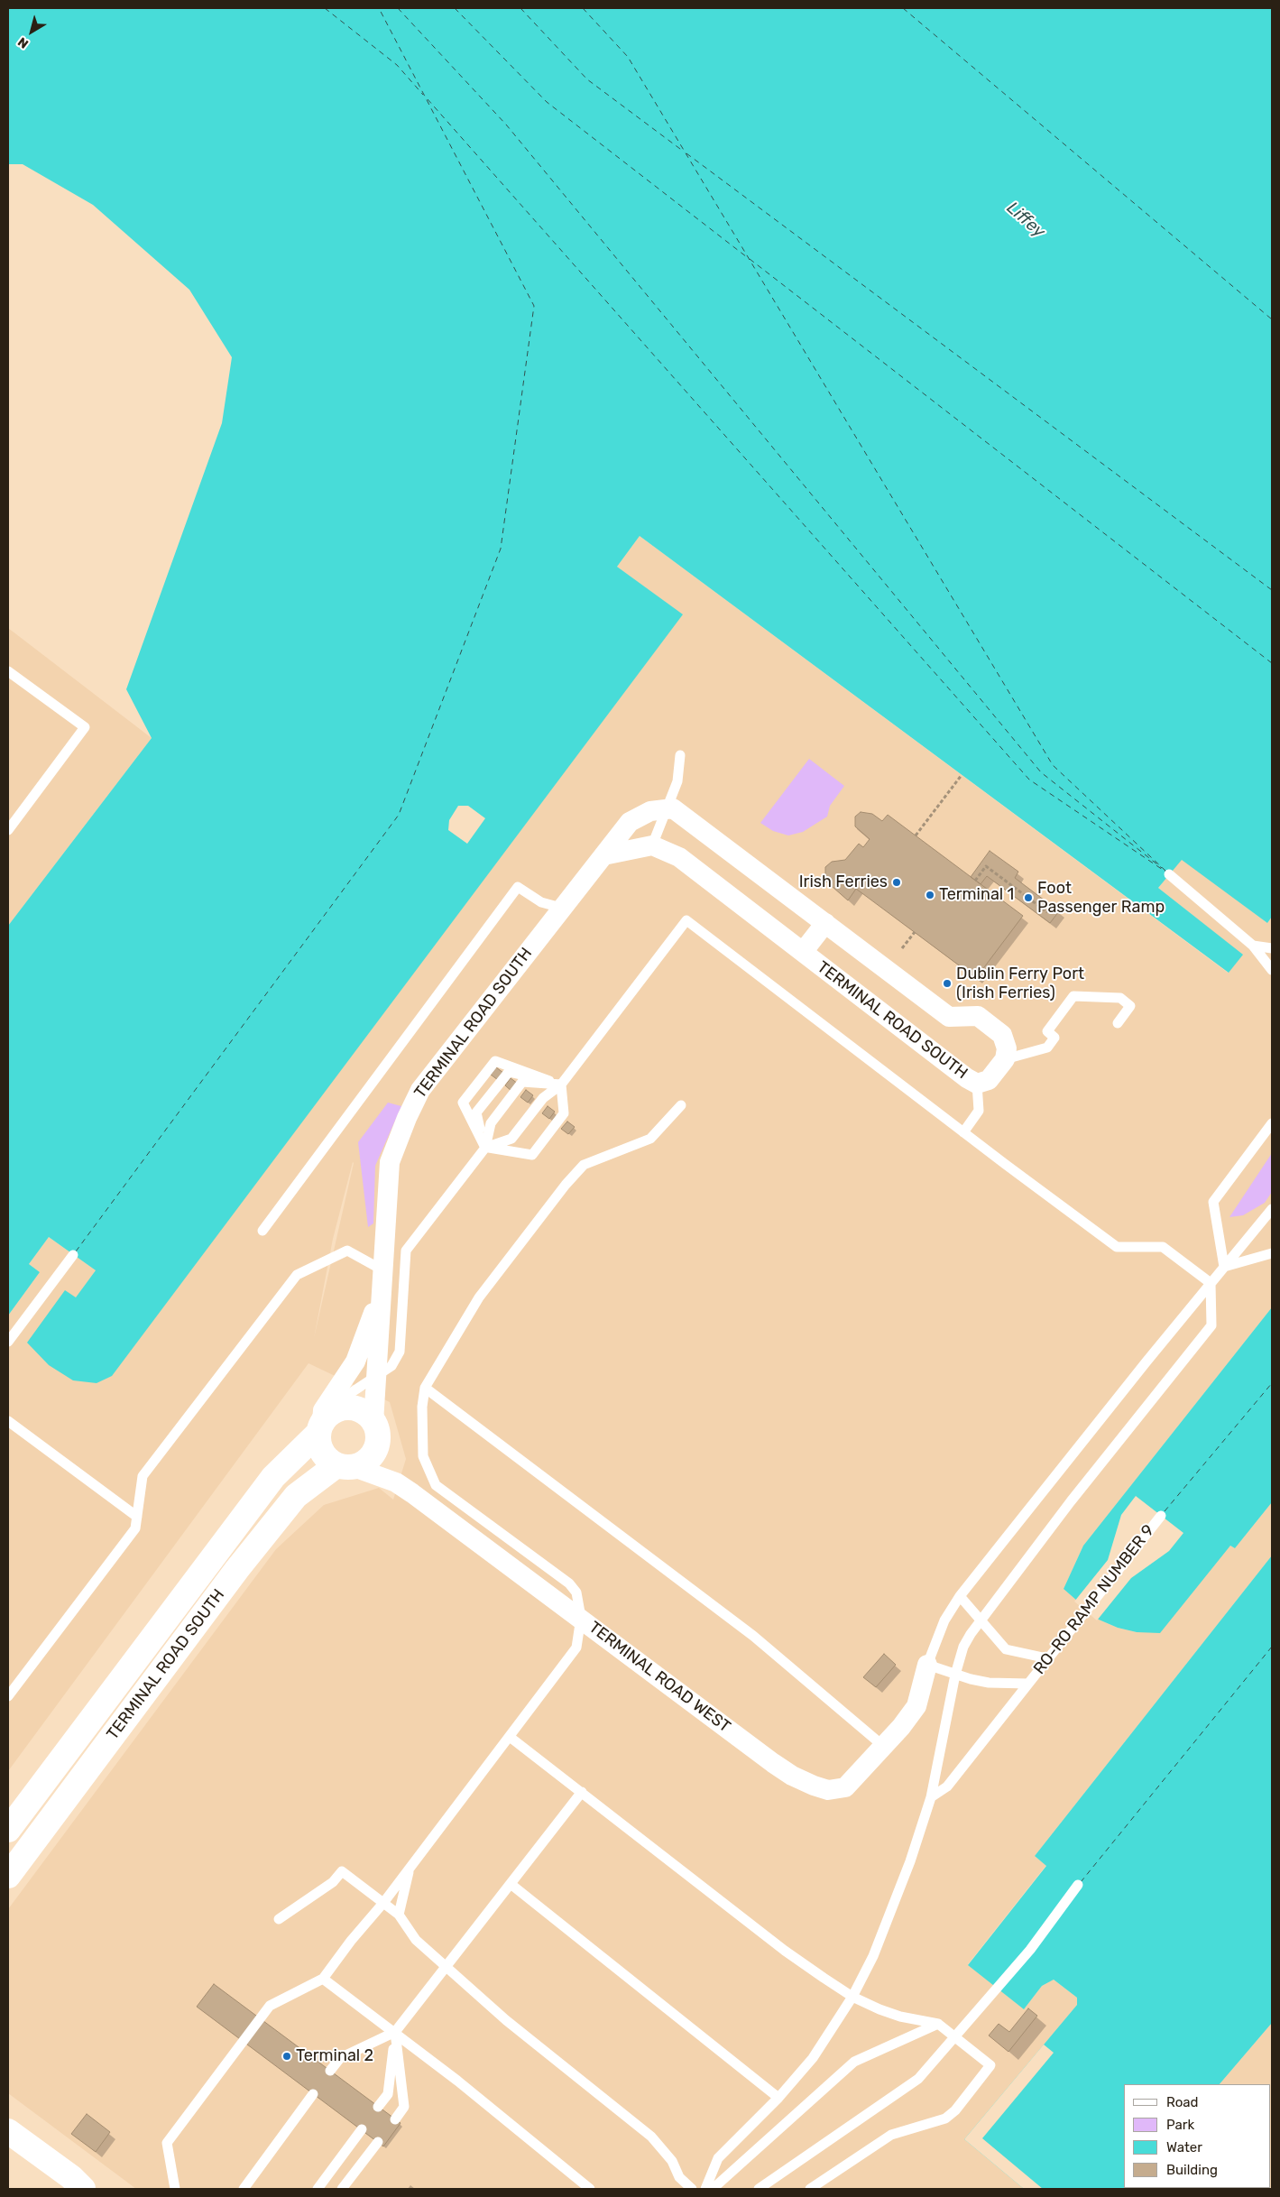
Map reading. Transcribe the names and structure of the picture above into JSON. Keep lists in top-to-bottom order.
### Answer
{
  "streets": {
    "street": ["TERMINAL ROAD SOUTH", "TERMINAL ROAD WEST"],
    "lane": ["RO-RO RAMP NUMBER 9"]
  },
  "crossings": [
    ["TERMINAL ROAD SOUTH", "TERMINAL ROAD WEST"]
  ],
  "water": ["Liffey"],
  "places": [
    "Irish Ferries",
    "Terminal 1",
    "Foot Passenger Ramp",
    "Dublin Ferry Port (Irish Ferries)",
    "Terminal 2"
  ],
  "legend": [
    "Road",
    "Park",
    "Water",
    "Building"
  ],
  "north": "bottom left"
}
